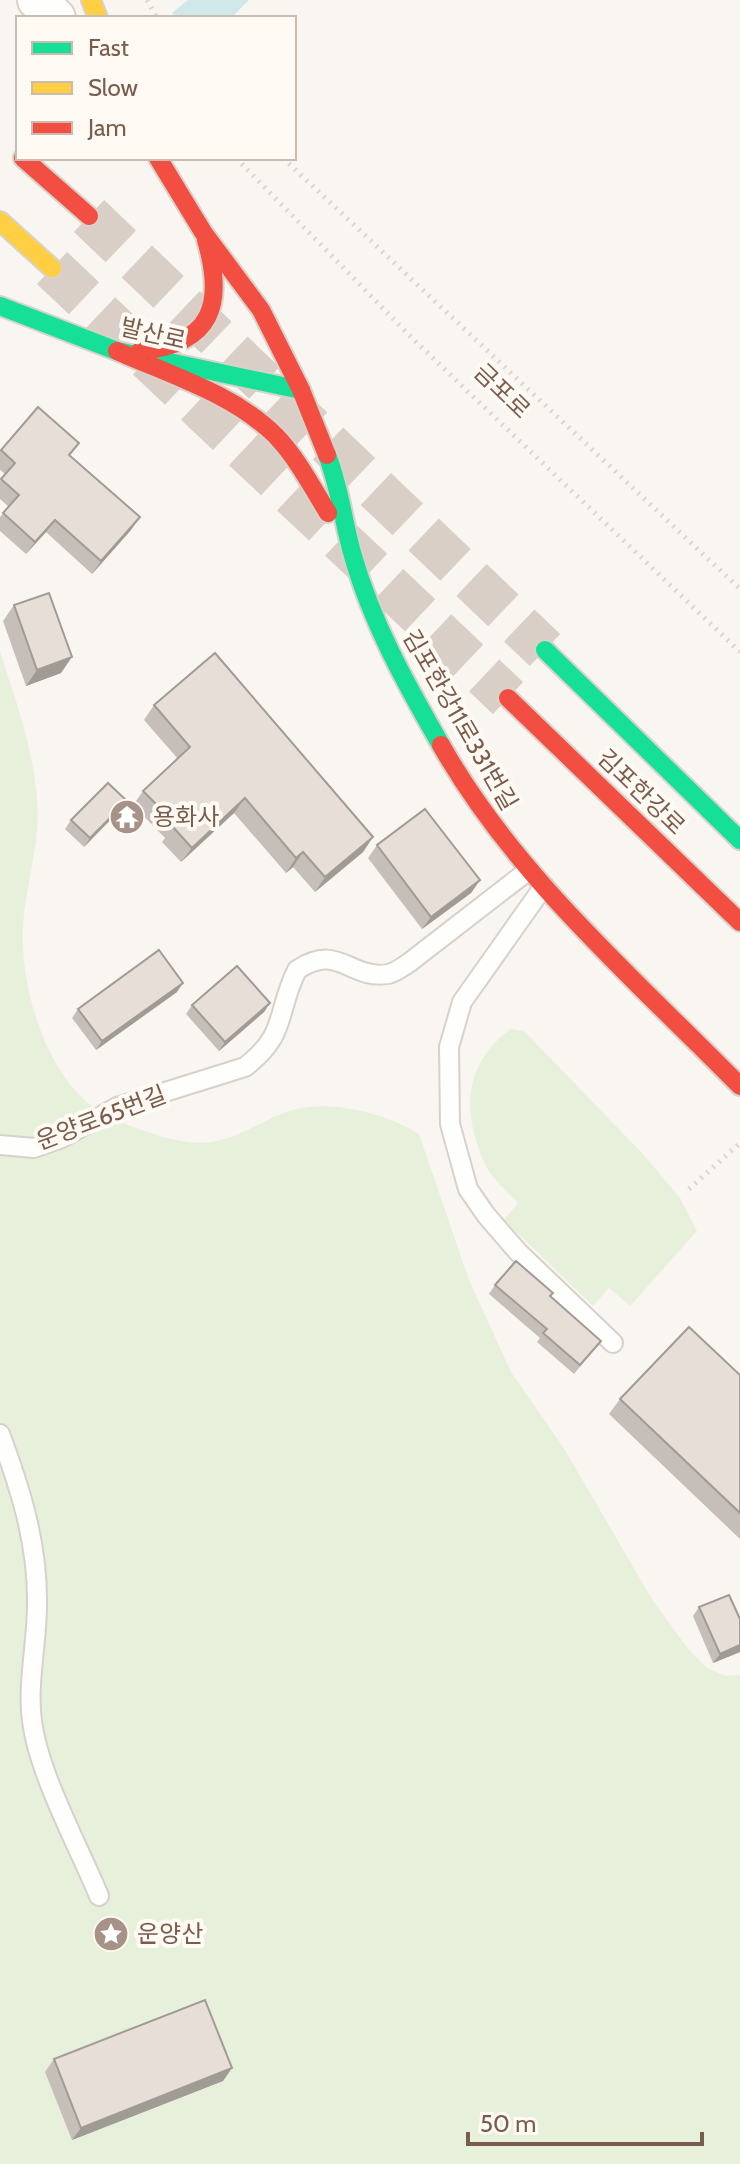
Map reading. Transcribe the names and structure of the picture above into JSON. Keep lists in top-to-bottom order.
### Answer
{
  "streets": {
    "main road": ["발산로", "김포한강11로331번길", "김포한강로"],
    "lane": ["운양로65번길"],
    "path": ["금포로"]
  },
  "crossings": [
    ["발산로", "김포한강11로331번길"],
    ["김포한강11로331번길", "운양로65번길"]
  ],
  "places": {
    "temple": ["용화사"],
    "place": ["운양산"]
  },
  "legend": ["Fast", "Slow", "Jam"],
  "scale_bar": "50 m"
}
